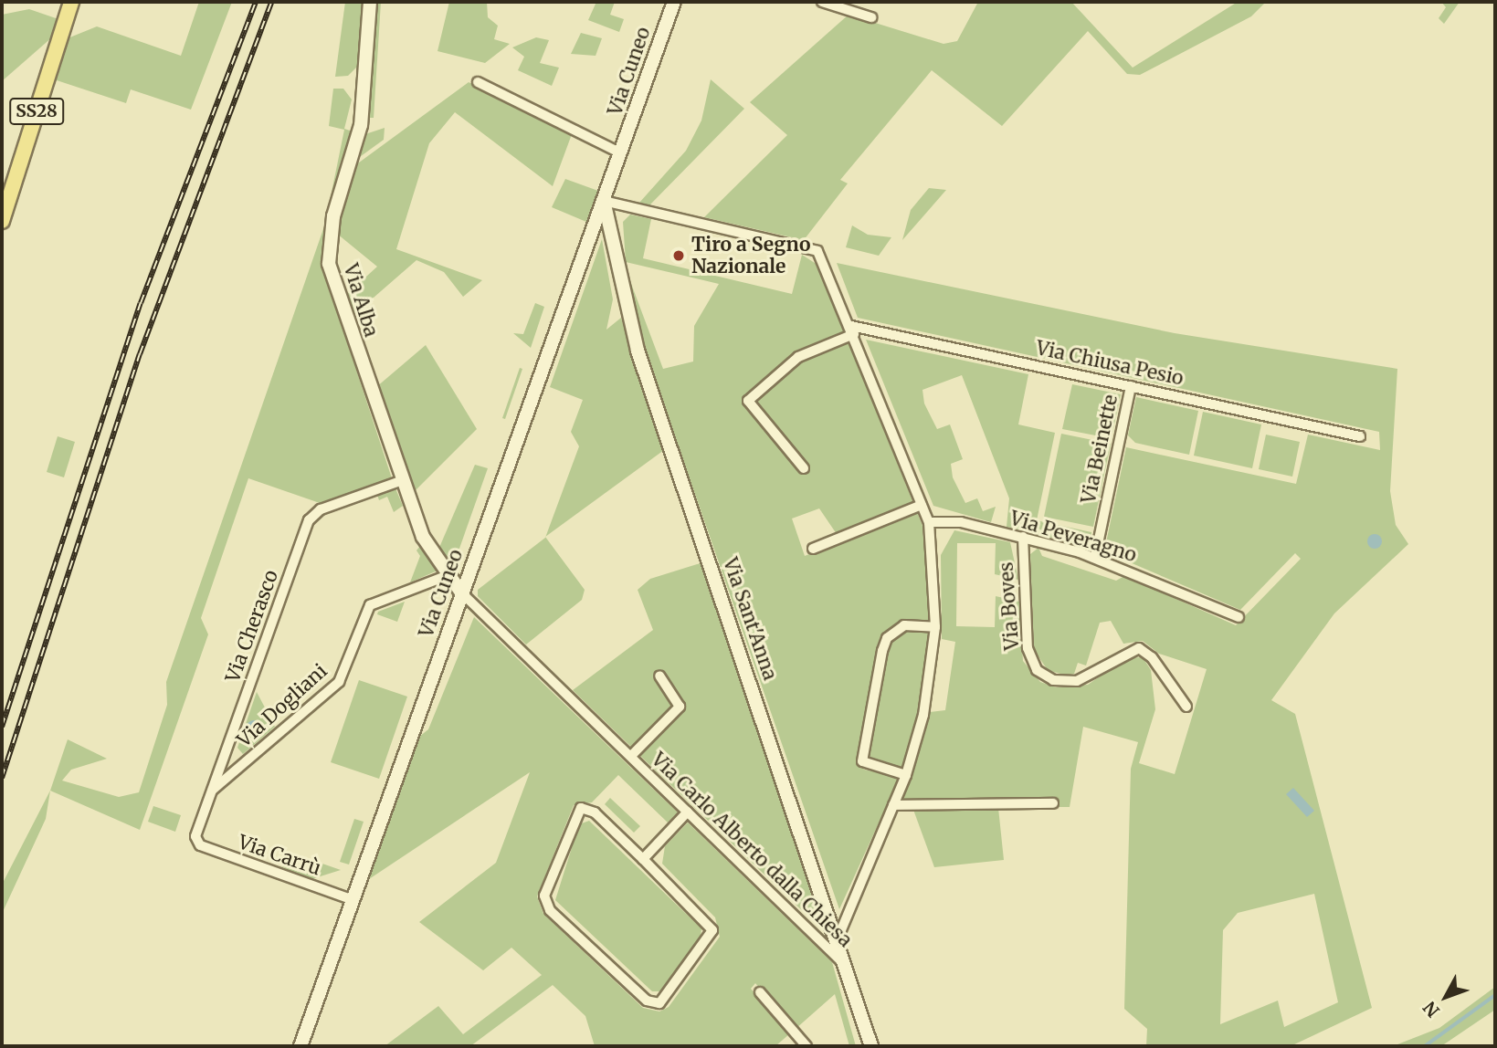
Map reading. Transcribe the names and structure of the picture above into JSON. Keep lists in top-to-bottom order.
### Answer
{
  "streets": {
    "main road": ["SS28"],
    "street": [
      "Via Cuneo",
      "Via Alba",
      "Via Chiusa Pesio",
      "Via Beinette",
      "Via Peveragno",
      "Via Boves",
      "Via Sant'Anna",
      "Via Cherasco",
      "Via Dogliani",
      "Via Carlo Alberto dalla Chiesa",
      "Via Carrù"
    ]
  },
  "crossings": [
    ["Via Cuneo", "Via Alba"],
    ["Via Cuneo", "Via Sant'Anna"],
    ["Via Cuneo", "Via Carlo Alberto dalla Chiesa"],
    ["Via Cuneo", "Via Carrù"],
    ["Via Alba", "Via Cherasco"],
    ["Via Alba", "Via Dogliani"],
    ["Via Alba", "Via Carlo Alberto dalla Chiesa"],
    ["Via Chiusa Pesio", "Via Beinette"],
    ["Via Beinette", "Via Peveragno"],
    ["Via Peveragno", "Via Boves"],
    ["Via Sant'Anna", "Via Carlo Alberto dalla Chiesa"],
    ["Via Cherasco", "Via Dogliani"],
    ["Via Cherasco", "Via Carrù"]
  ],
  "places": ["Tiro a Segno Nazionale"],
  "north": "bottom left"
}
